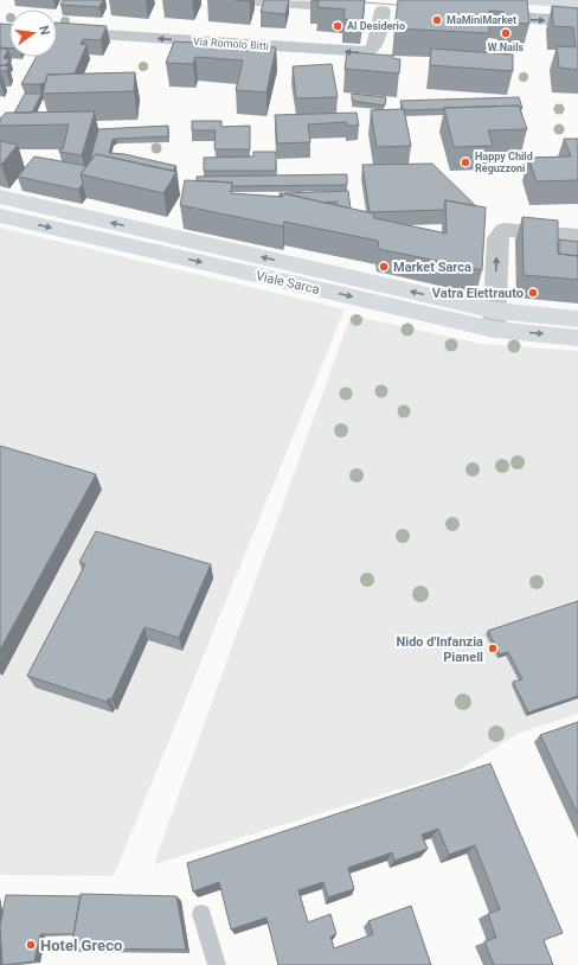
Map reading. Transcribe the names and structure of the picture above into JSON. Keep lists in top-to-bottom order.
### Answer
{
  "streets": {
    "street": ["Via Romolo Bitti", "Viale Sarca"]
  },
  "places": [
    "MaMiniMarket",
    "Al Desiderio",
    "W.Nails",
    "Happy Child Reguzzoni",
    "Market Sarca",
    "Vatra Elettrauto",
    "Nido d'Infanzia Pianell",
    "Hotel Greco"
  ],
  "north": "right"
}
